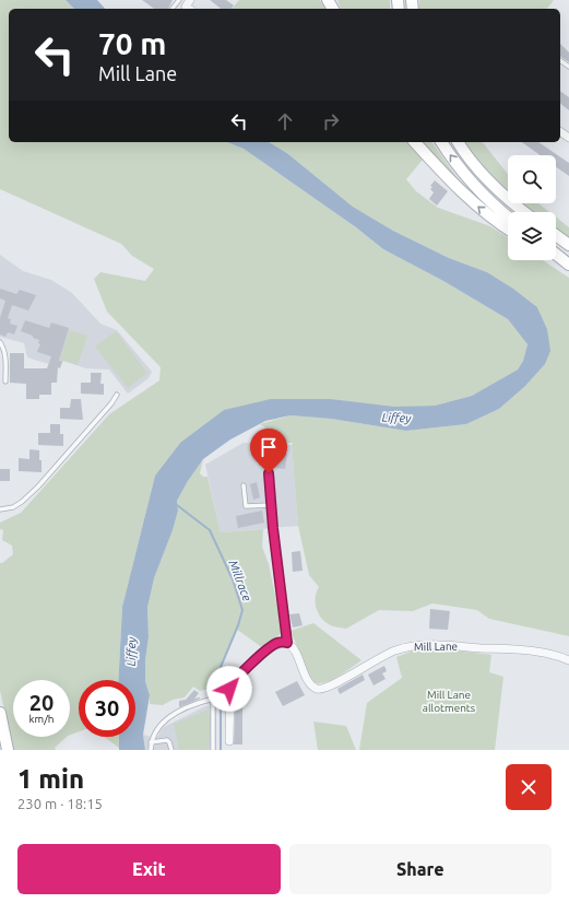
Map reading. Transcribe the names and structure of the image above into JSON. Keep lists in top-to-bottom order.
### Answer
{
  "streets": {
    "street": ["Mill Lane"]
  },
  "water": ["Liffey", "Millrace"],
  "parks": ["Mill Lane allotments"],
  "page": {
    "turn": ["70 m", "Mill Lane"],
    "speed": "20 km/h",
    "limit": "30",
    "heading": ["1 min", "230 m · 18:15"],
    "buttons": ["Exit", "Share"]
  }
}
